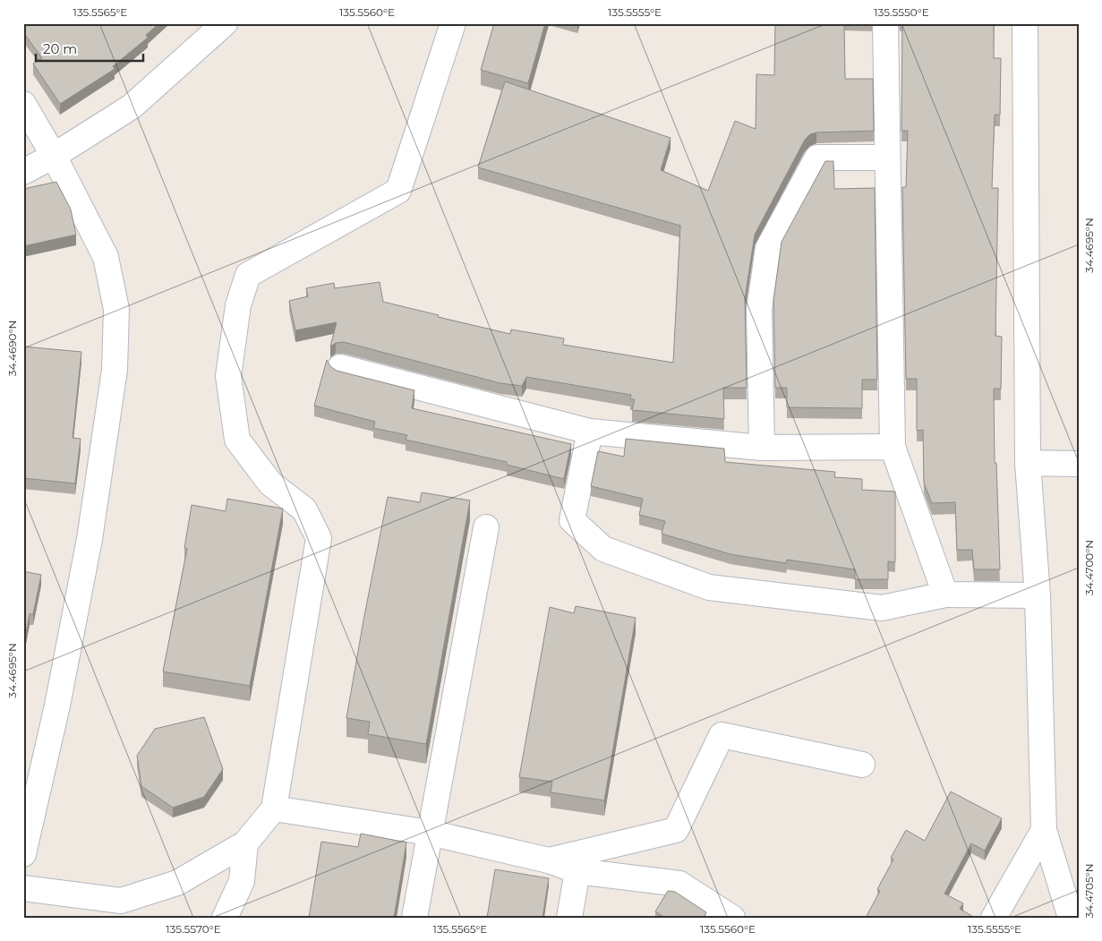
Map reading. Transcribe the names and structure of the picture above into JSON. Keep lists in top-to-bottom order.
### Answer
{
  "scale_bar": "20 m",
  "coordinates": [
    "135.5565°E",
    "135.5560°E",
    "135.5555°E",
    "135.5550°E",
    "34.4695°N",
    "34.4690°N",
    "34.4700°N",
    "34.4705°N",
    "135.5570°E"
  ]
}
